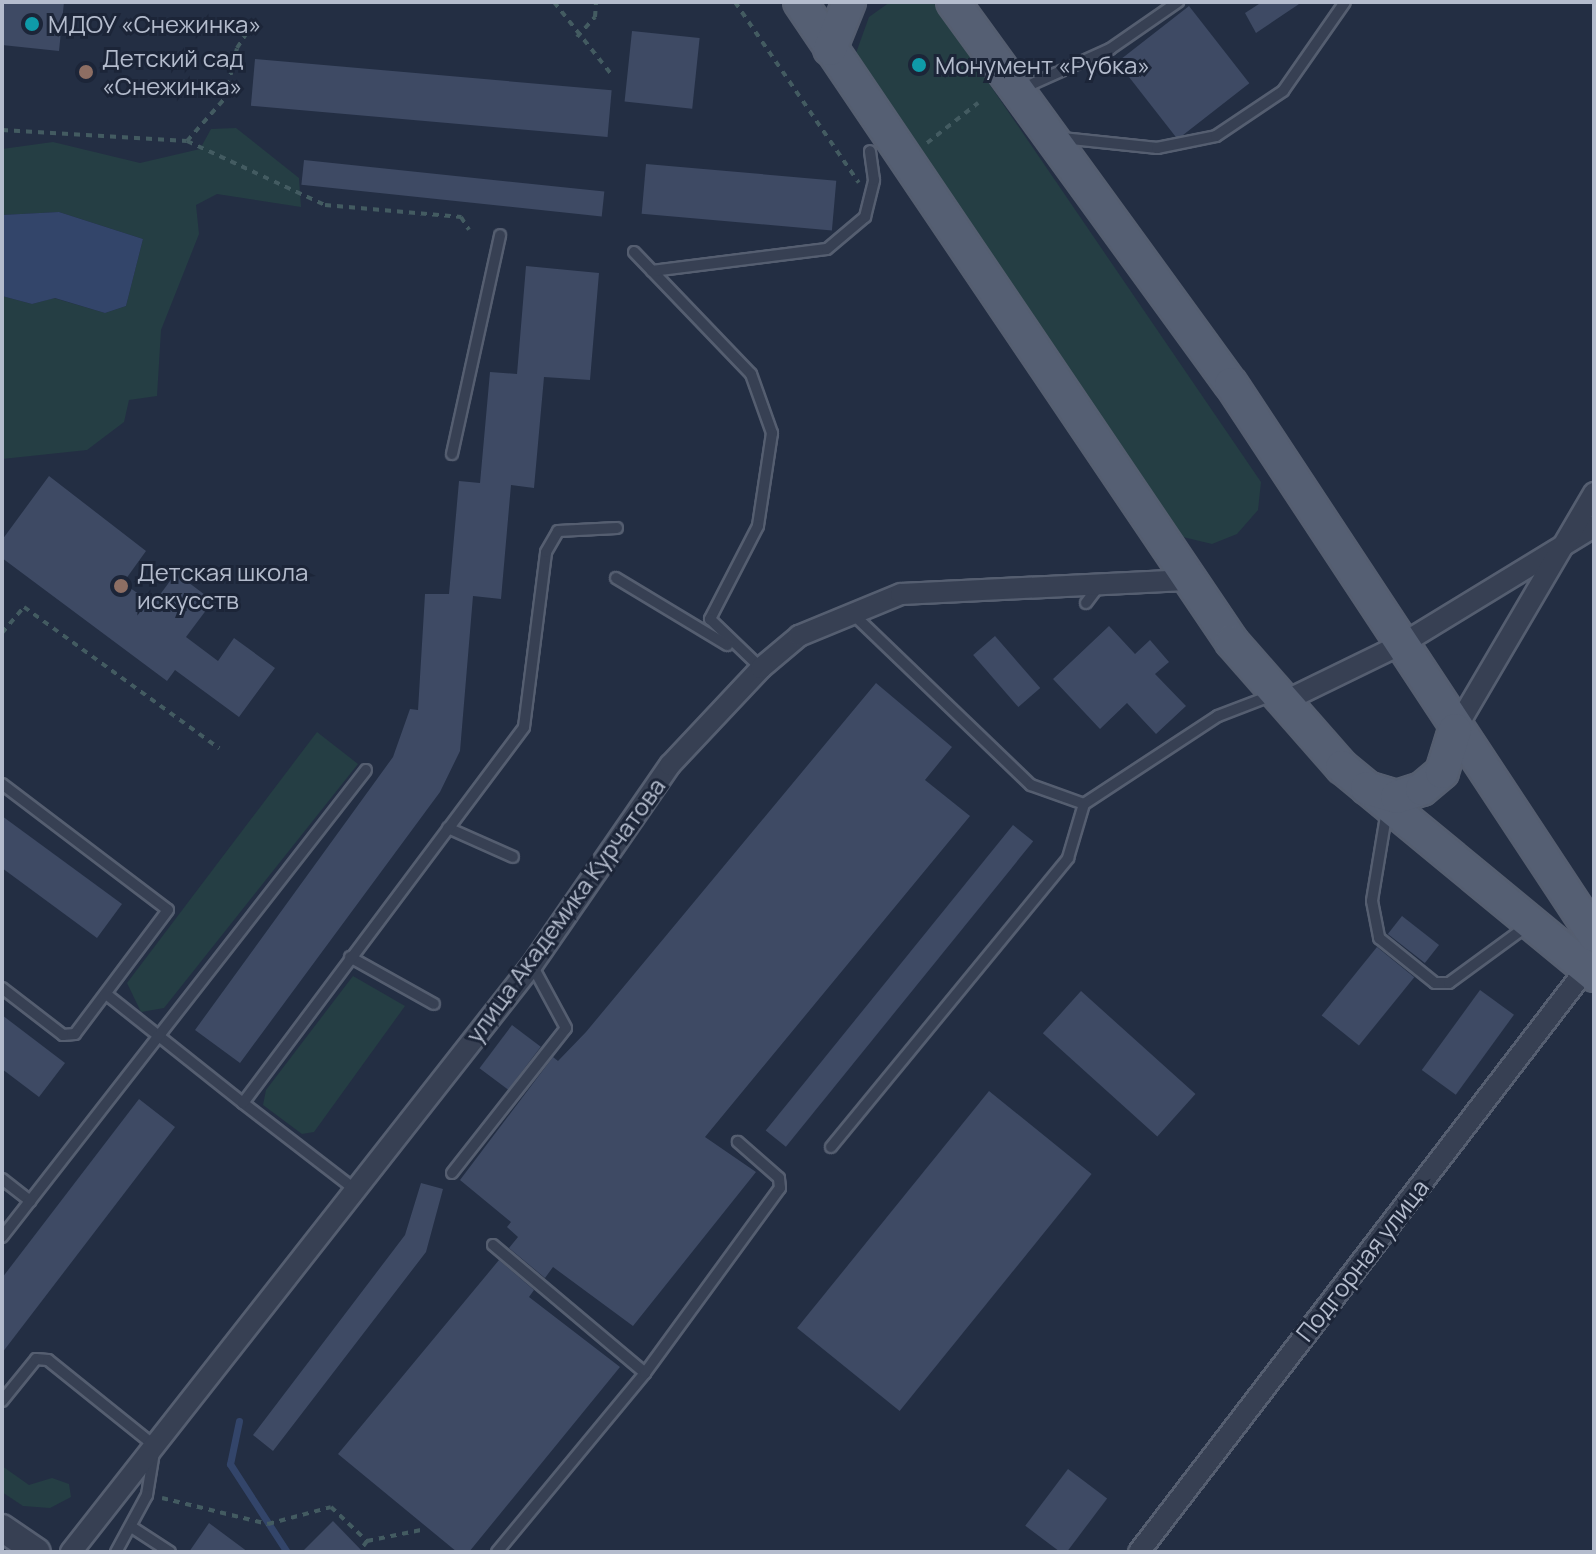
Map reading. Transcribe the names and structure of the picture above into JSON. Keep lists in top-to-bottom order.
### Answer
{
  "streets": {
    "street": ["улица Академика Курчатова", "Подгорная улица"]
  },
  "places": [
    "МДОУ «Снежинка»",
    "Монумент «Рубка»",
    "Детский сад «Снежинка»",
    "Детская школа искусств"
  ]
}
